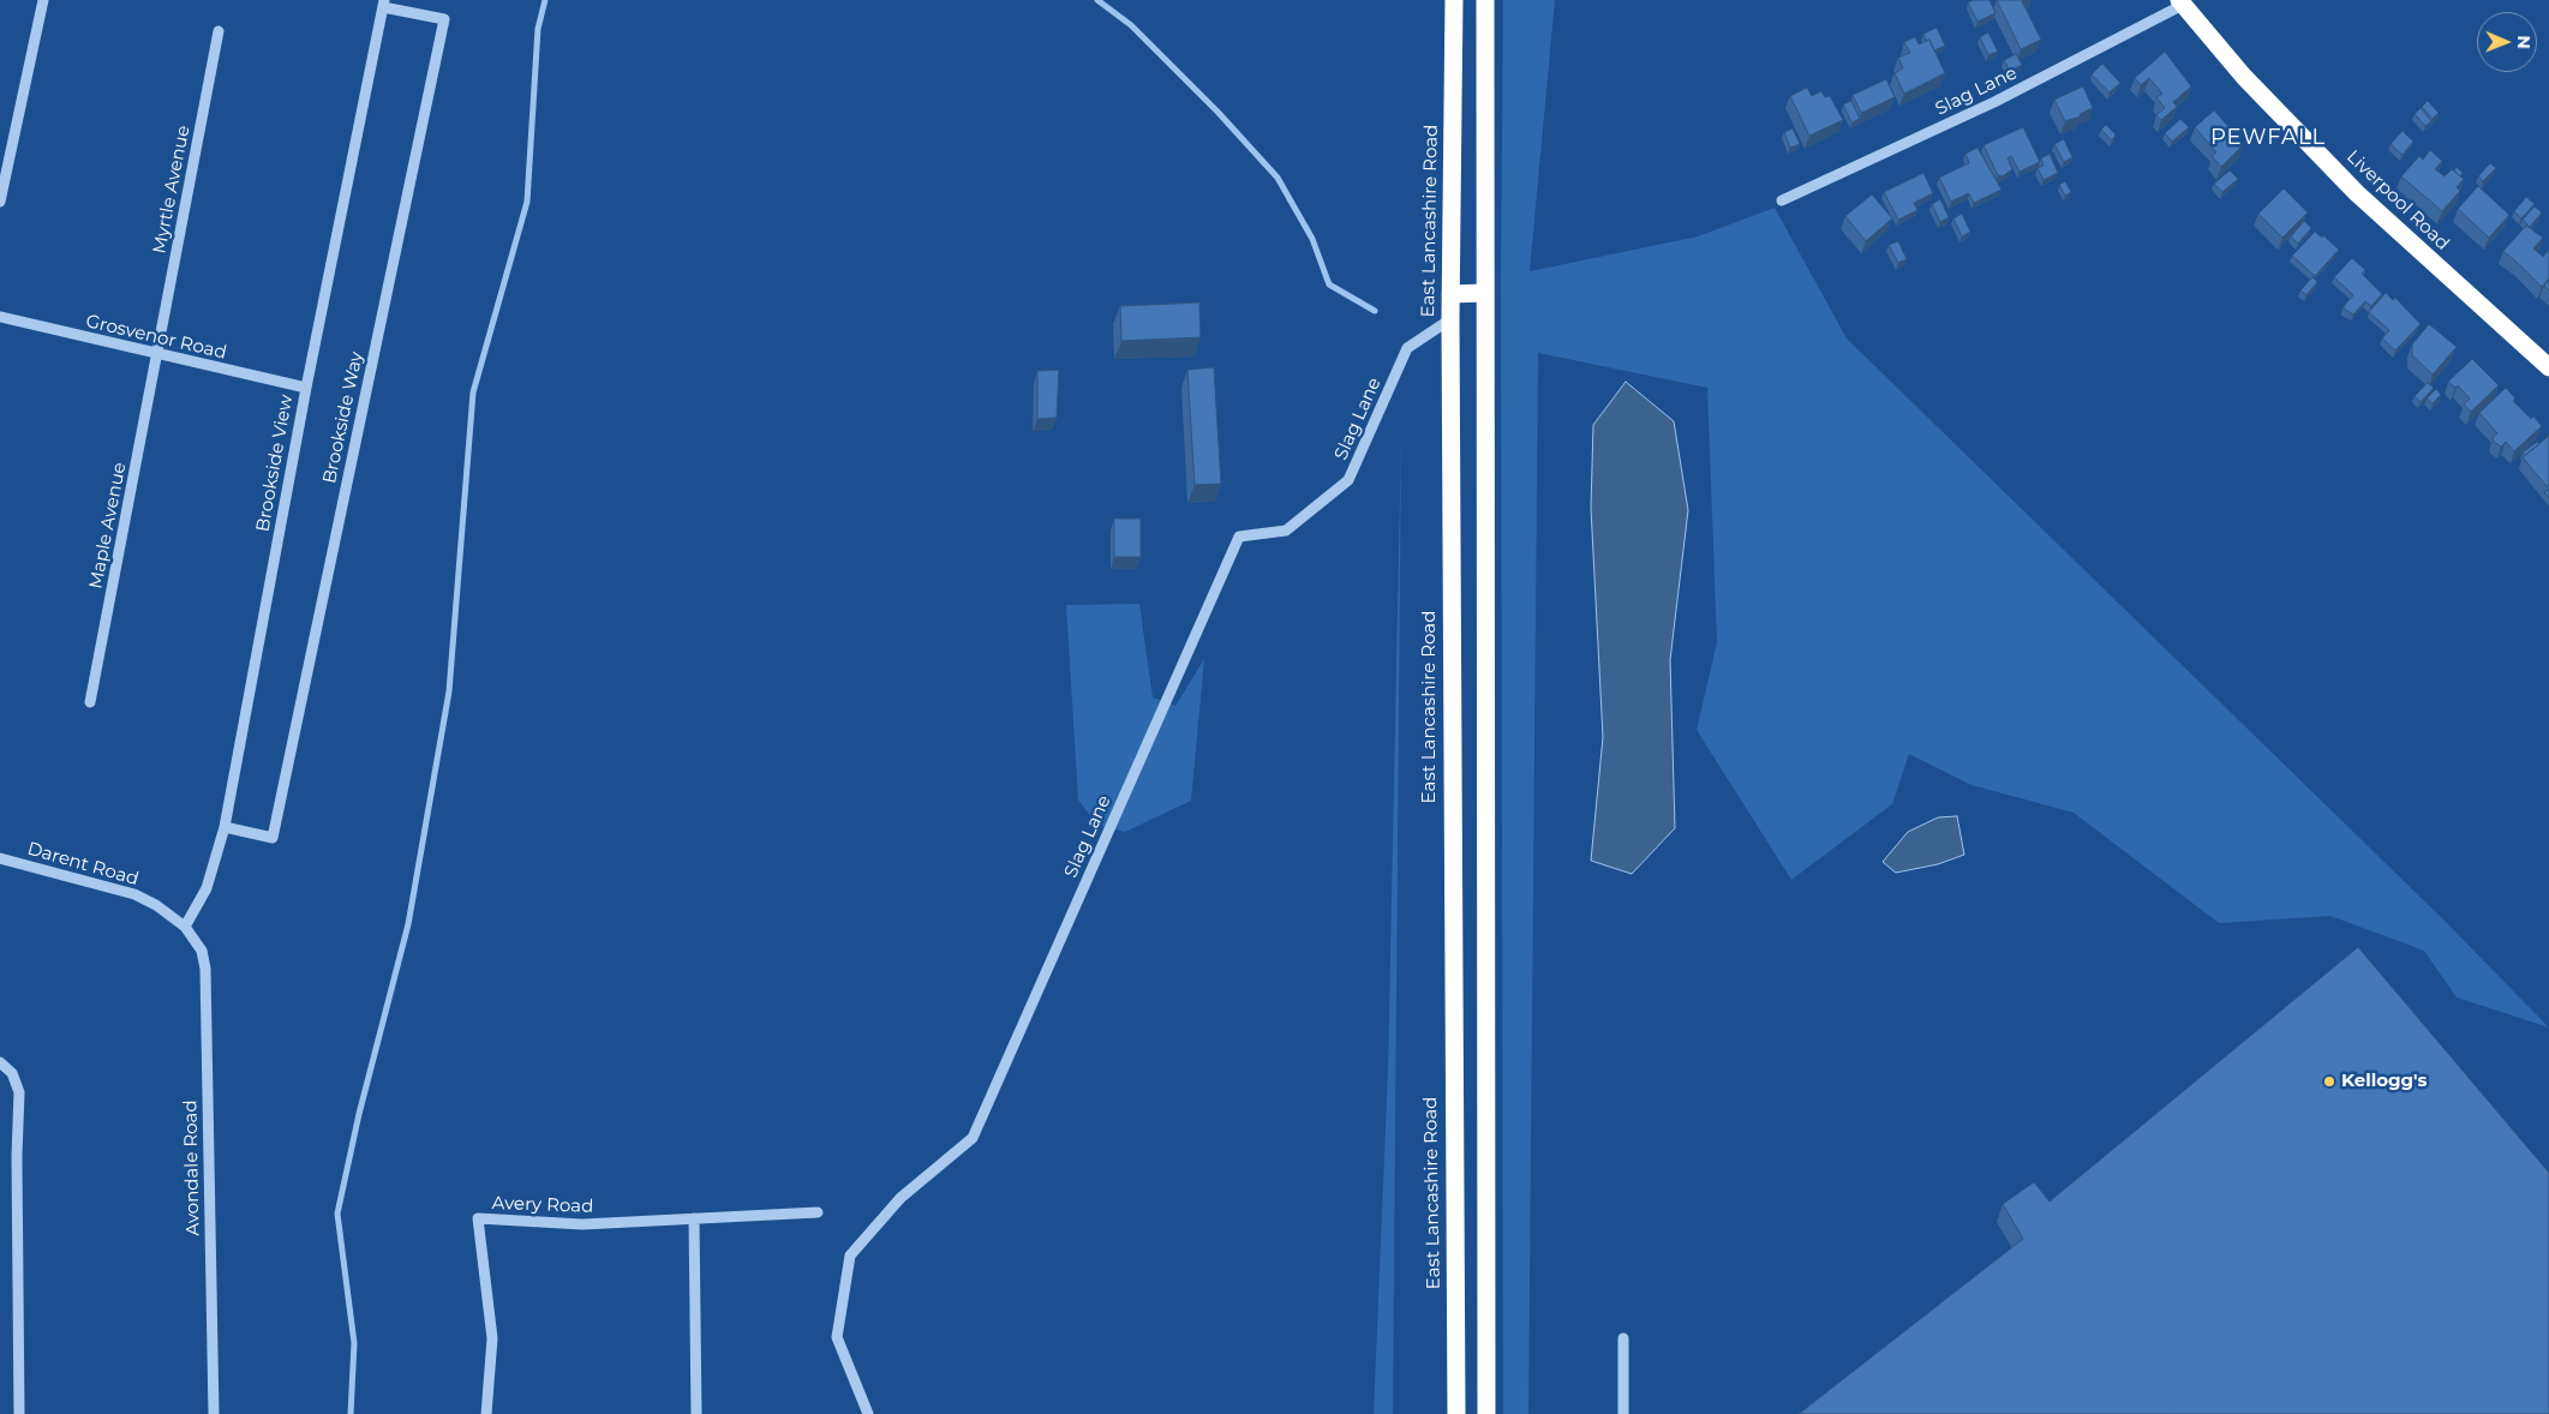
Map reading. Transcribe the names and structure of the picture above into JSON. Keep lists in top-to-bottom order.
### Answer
{
  "streets": {
    "highway": ["Liverpool Road", "East Lancashire Road"],
    "street": [
      "Slag Lane",
      "Myrtle Avenue",
      "Grosvenor Road",
      "Brookside Way",
      "Brookside View",
      "Maple Avenue",
      "Darent Road",
      "Avondale Road",
      "Avery Road"
    ]
  },
  "crossings": [
    ["Slag Lane", "Liverpool Road"],
    ["Slag Lane", "East Lancashire Road"],
    ["Myrtle Avenue", "Grosvenor Road"],
    ["Myrtle Avenue", "Maple Avenue"],
    ["Grosvenor Road", "Brookside View"],
    ["Grosvenor Road", "Maple Avenue"],
    ["Brookside Way", "Brookside View"],
    ["Brookside View", "Darent Road"],
    ["Brookside View", "Avondale Road"],
    ["Darent Road", "Avondale Road"]
  ],
  "districts": ["PEWFALL"],
  "places": ["Kellogg's"],
  "north": "right"
}
